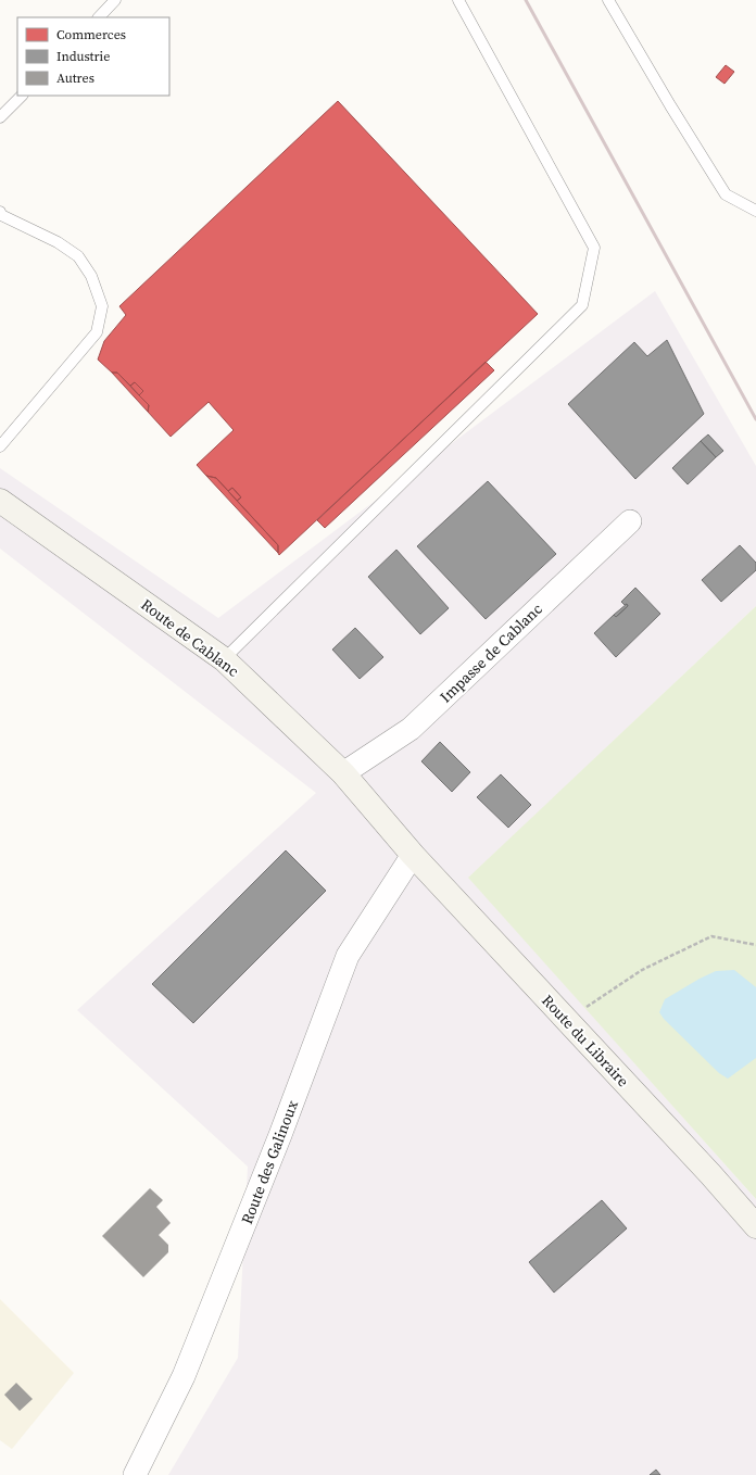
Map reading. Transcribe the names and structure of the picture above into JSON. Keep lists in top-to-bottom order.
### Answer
{
  "streets": {
    "main road": ["Route de Cablanc", "Route du Libraire"],
    "street": ["Impasse de Cablanc", "Route des Galinoux"]
  },
  "crossings": [
    ["Route de Cablanc", "Impasse de Cablanc"],
    ["Route de Cablanc", "Route du Libraire"],
    ["Route de Cablanc", "Route des Galinoux"],
    ["Route du Libraire", "Route des Galinoux"]
  ],
  "legend": ["Commerces", "Industrie", "Autres"]
}
